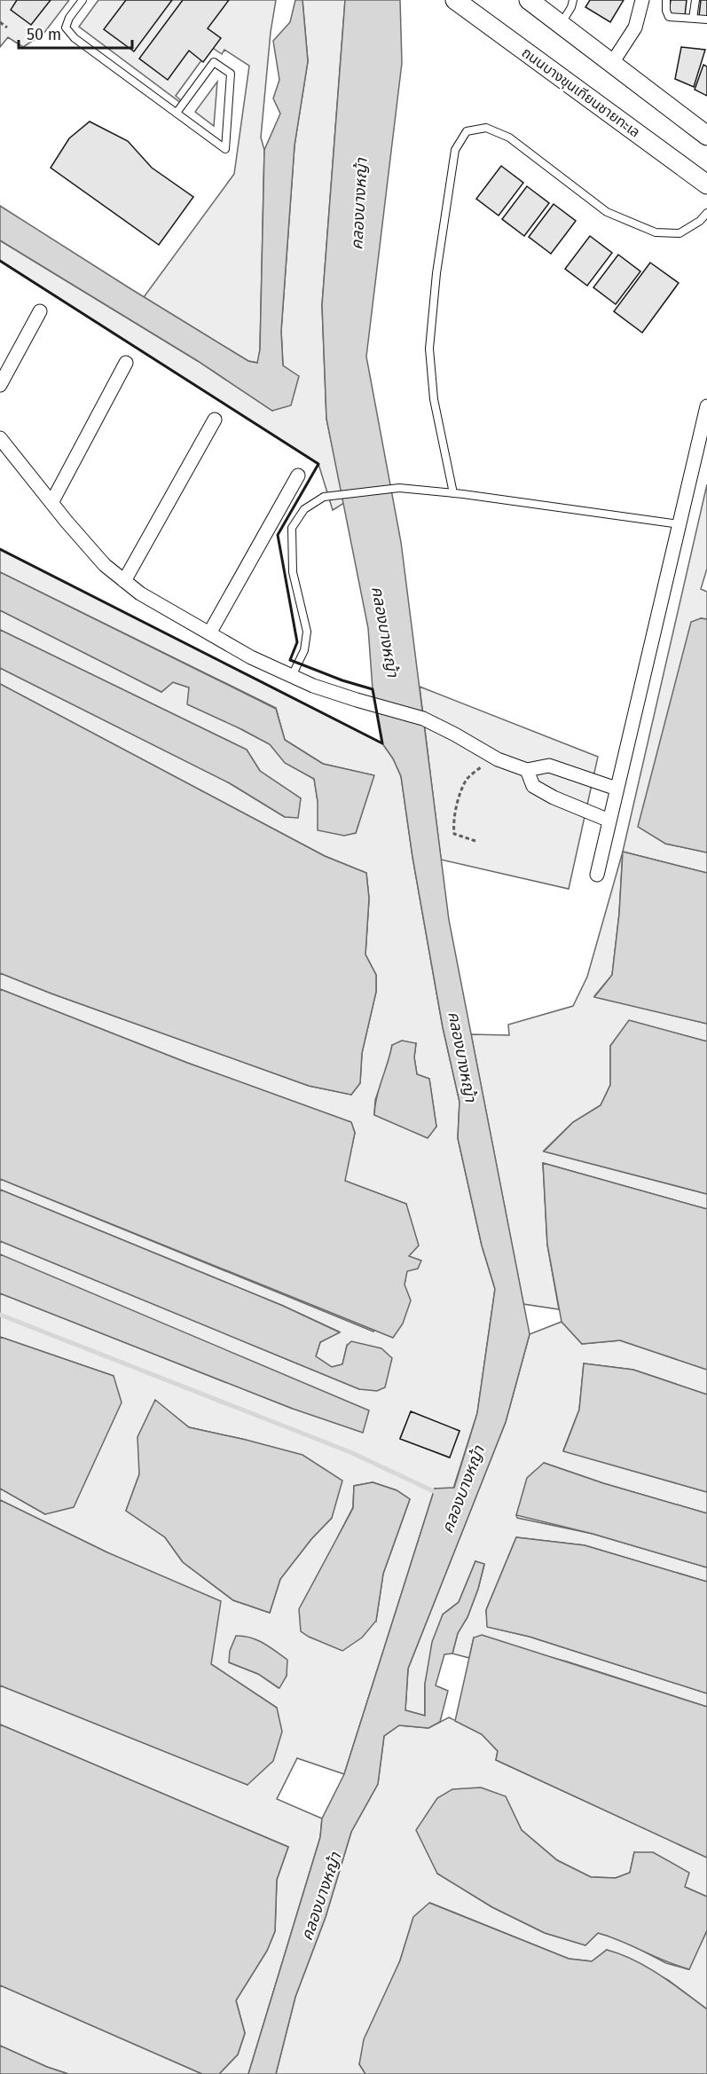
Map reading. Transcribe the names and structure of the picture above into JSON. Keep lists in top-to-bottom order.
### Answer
{
  "streets": {
    "main road": ["ถนนบางขุนเทียนชายทะเล"]
  },
  "water": ["คลองบางหญ้า"],
  "scale_bar": "50 m"
}
